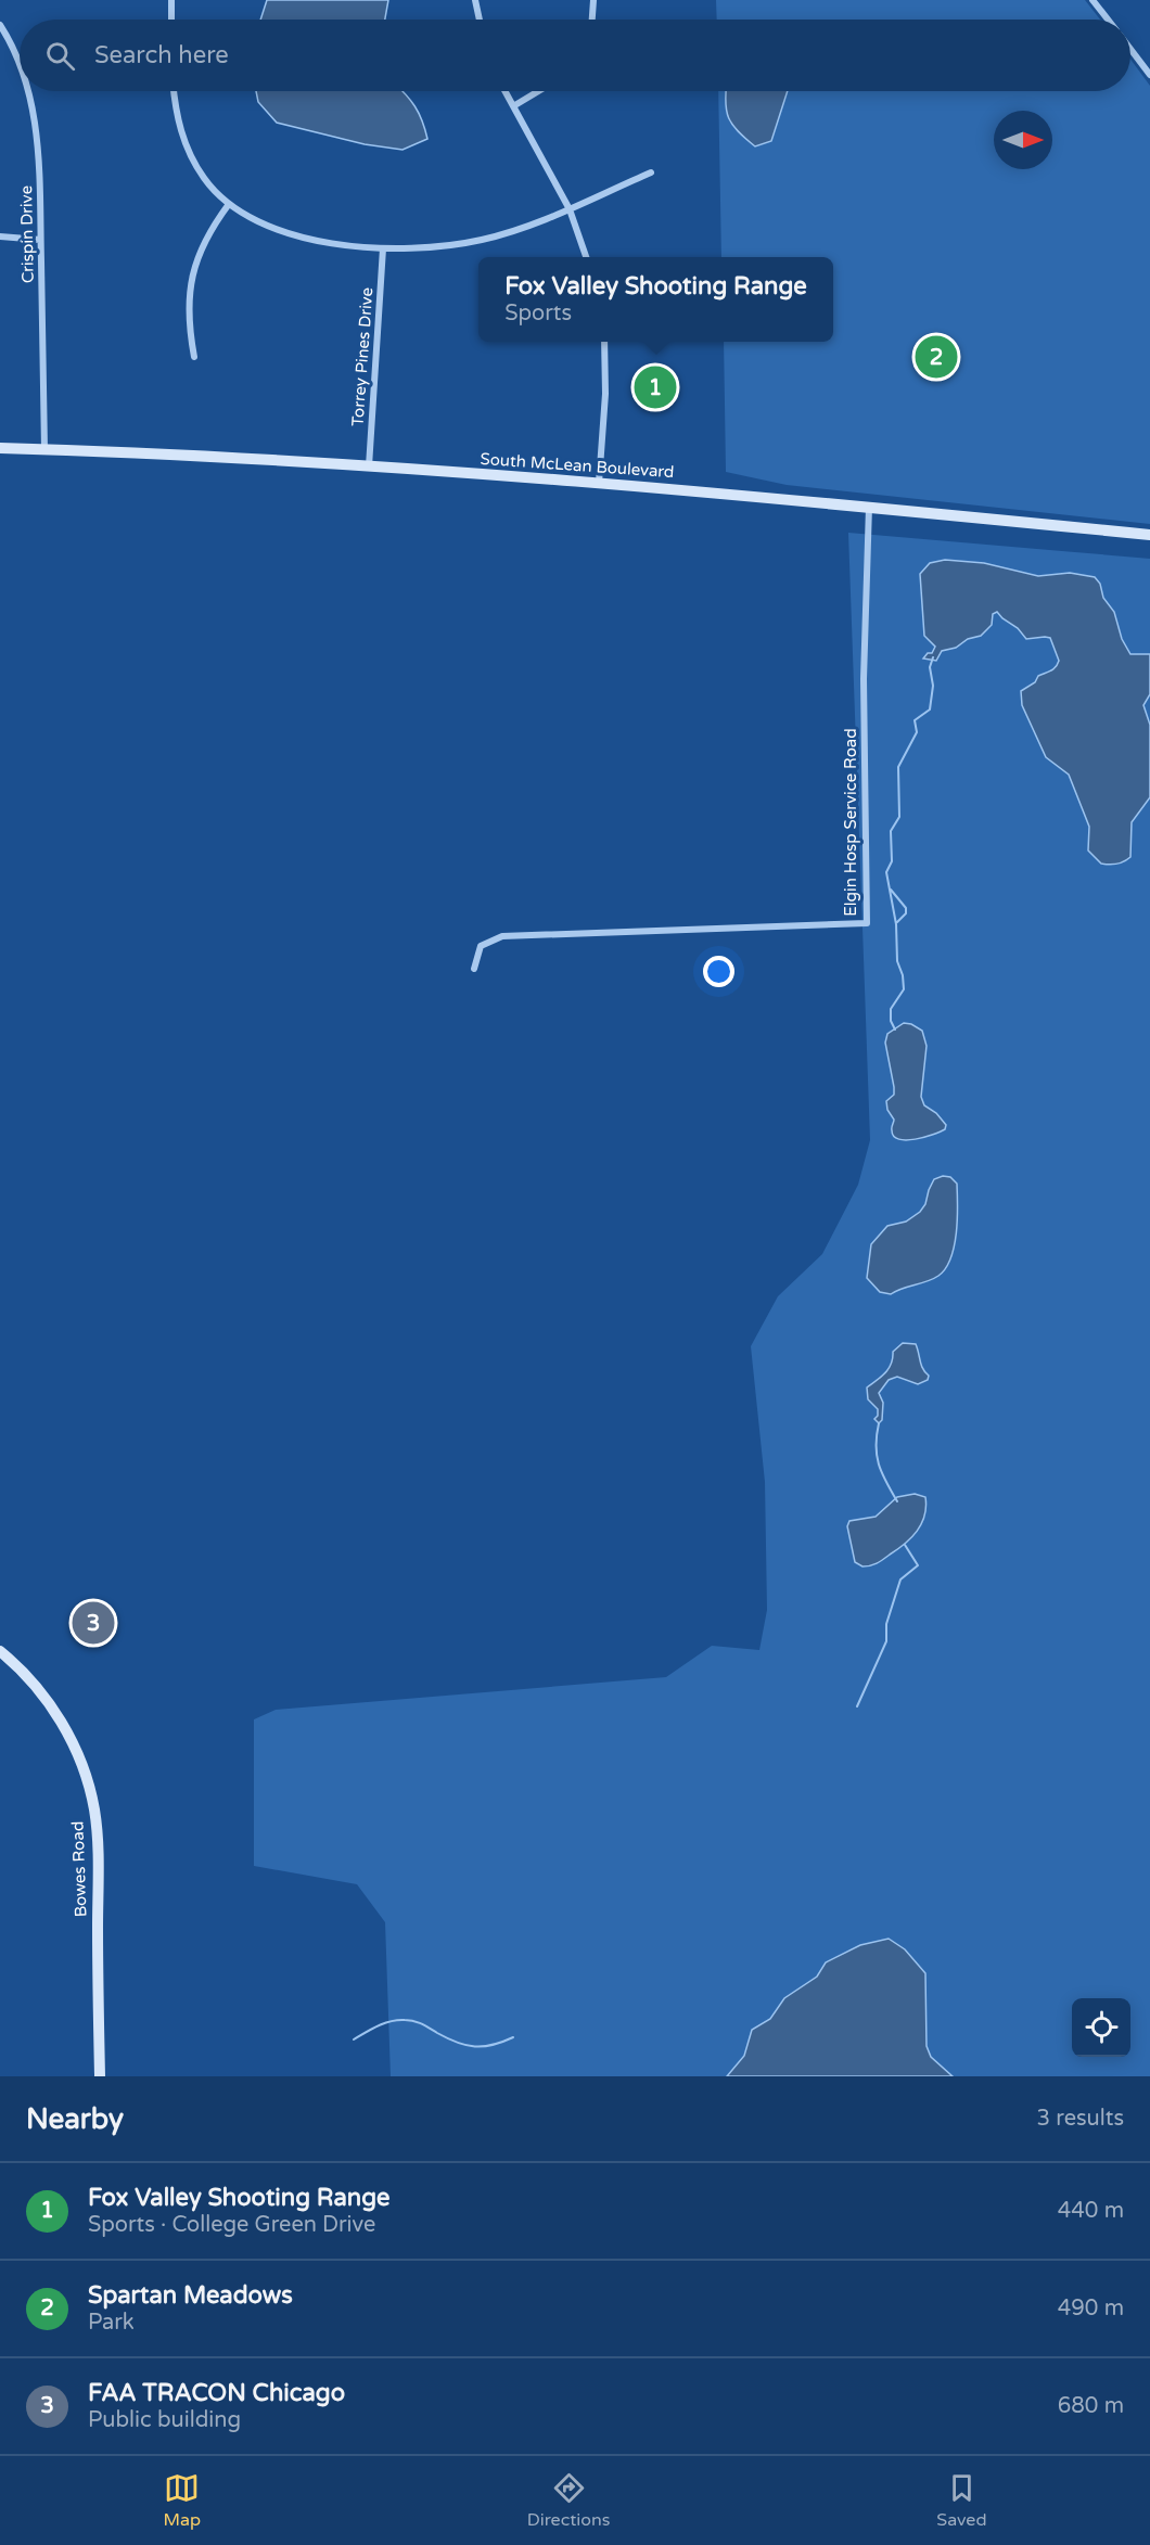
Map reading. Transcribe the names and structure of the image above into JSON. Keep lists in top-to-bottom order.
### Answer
{
  "streets": {
    "main road": ["South McLean Boulevard", "Bowes Road"],
    "street": ["Crispin Drive", "Torrey Pines Drive", "Elgin Hosp Service Road"]
  },
  "crossings": [
    ["Crispin Drive", "South McLean Boulevard"],
    ["Torrey Pines Drive", "South McLean Boulevard"],
    ["South McLean Boulevard", "Elgin Hosp Service Road"]
  ],
  "north": "right",
  "page": {
    "search": "Search here",
    "popup": ["Fox Valley Shooting Range", "Sports"],
    "pins": ["2", "1", "3"],
    "heading": ["Nearby", "3 results"],
    "list": [
      {
        "mark": "1",
        "name": "Fox Valley Shooting Range",
        "note": "Sports · College Green Drive",
        "value": "440 m"
      },
      {
        "mark": "2",
        "name": "Spartan Meadows",
        "note": "Park",
        "value": "490 m"
      },
      {
        "mark": "3",
        "name": "FAA TRACON Chicago",
        "note": "Public building",
        "value": "680 m"
      }
    ],
    "nav": ["Map", "Directions", "Saved"]
  }
}
